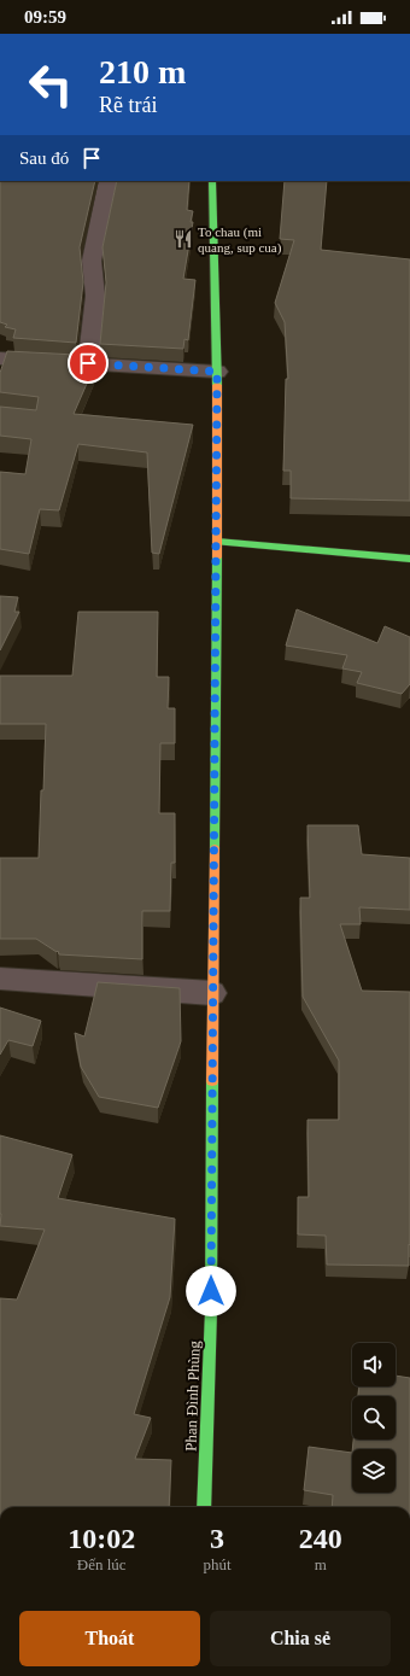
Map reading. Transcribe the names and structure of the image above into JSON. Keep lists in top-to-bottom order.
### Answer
{
  "streets": {
    "street": ["Phan Đình Phùng"]
  },
  "places": {
    "restaurant": ["To chau (mi quang, sup cua)"]
  },
  "page": {
    "status": "09:59",
    "turn": ["210 m", "Rẽ trái"],
    "then": "Sau đó",
    "eta": [
      "10:02",
      "Đến lúc",
      "3",
      "phút",
      "240",
      "m"
    ],
    "buttons": ["Thoát", "Chia sẻ"]
  }
}
